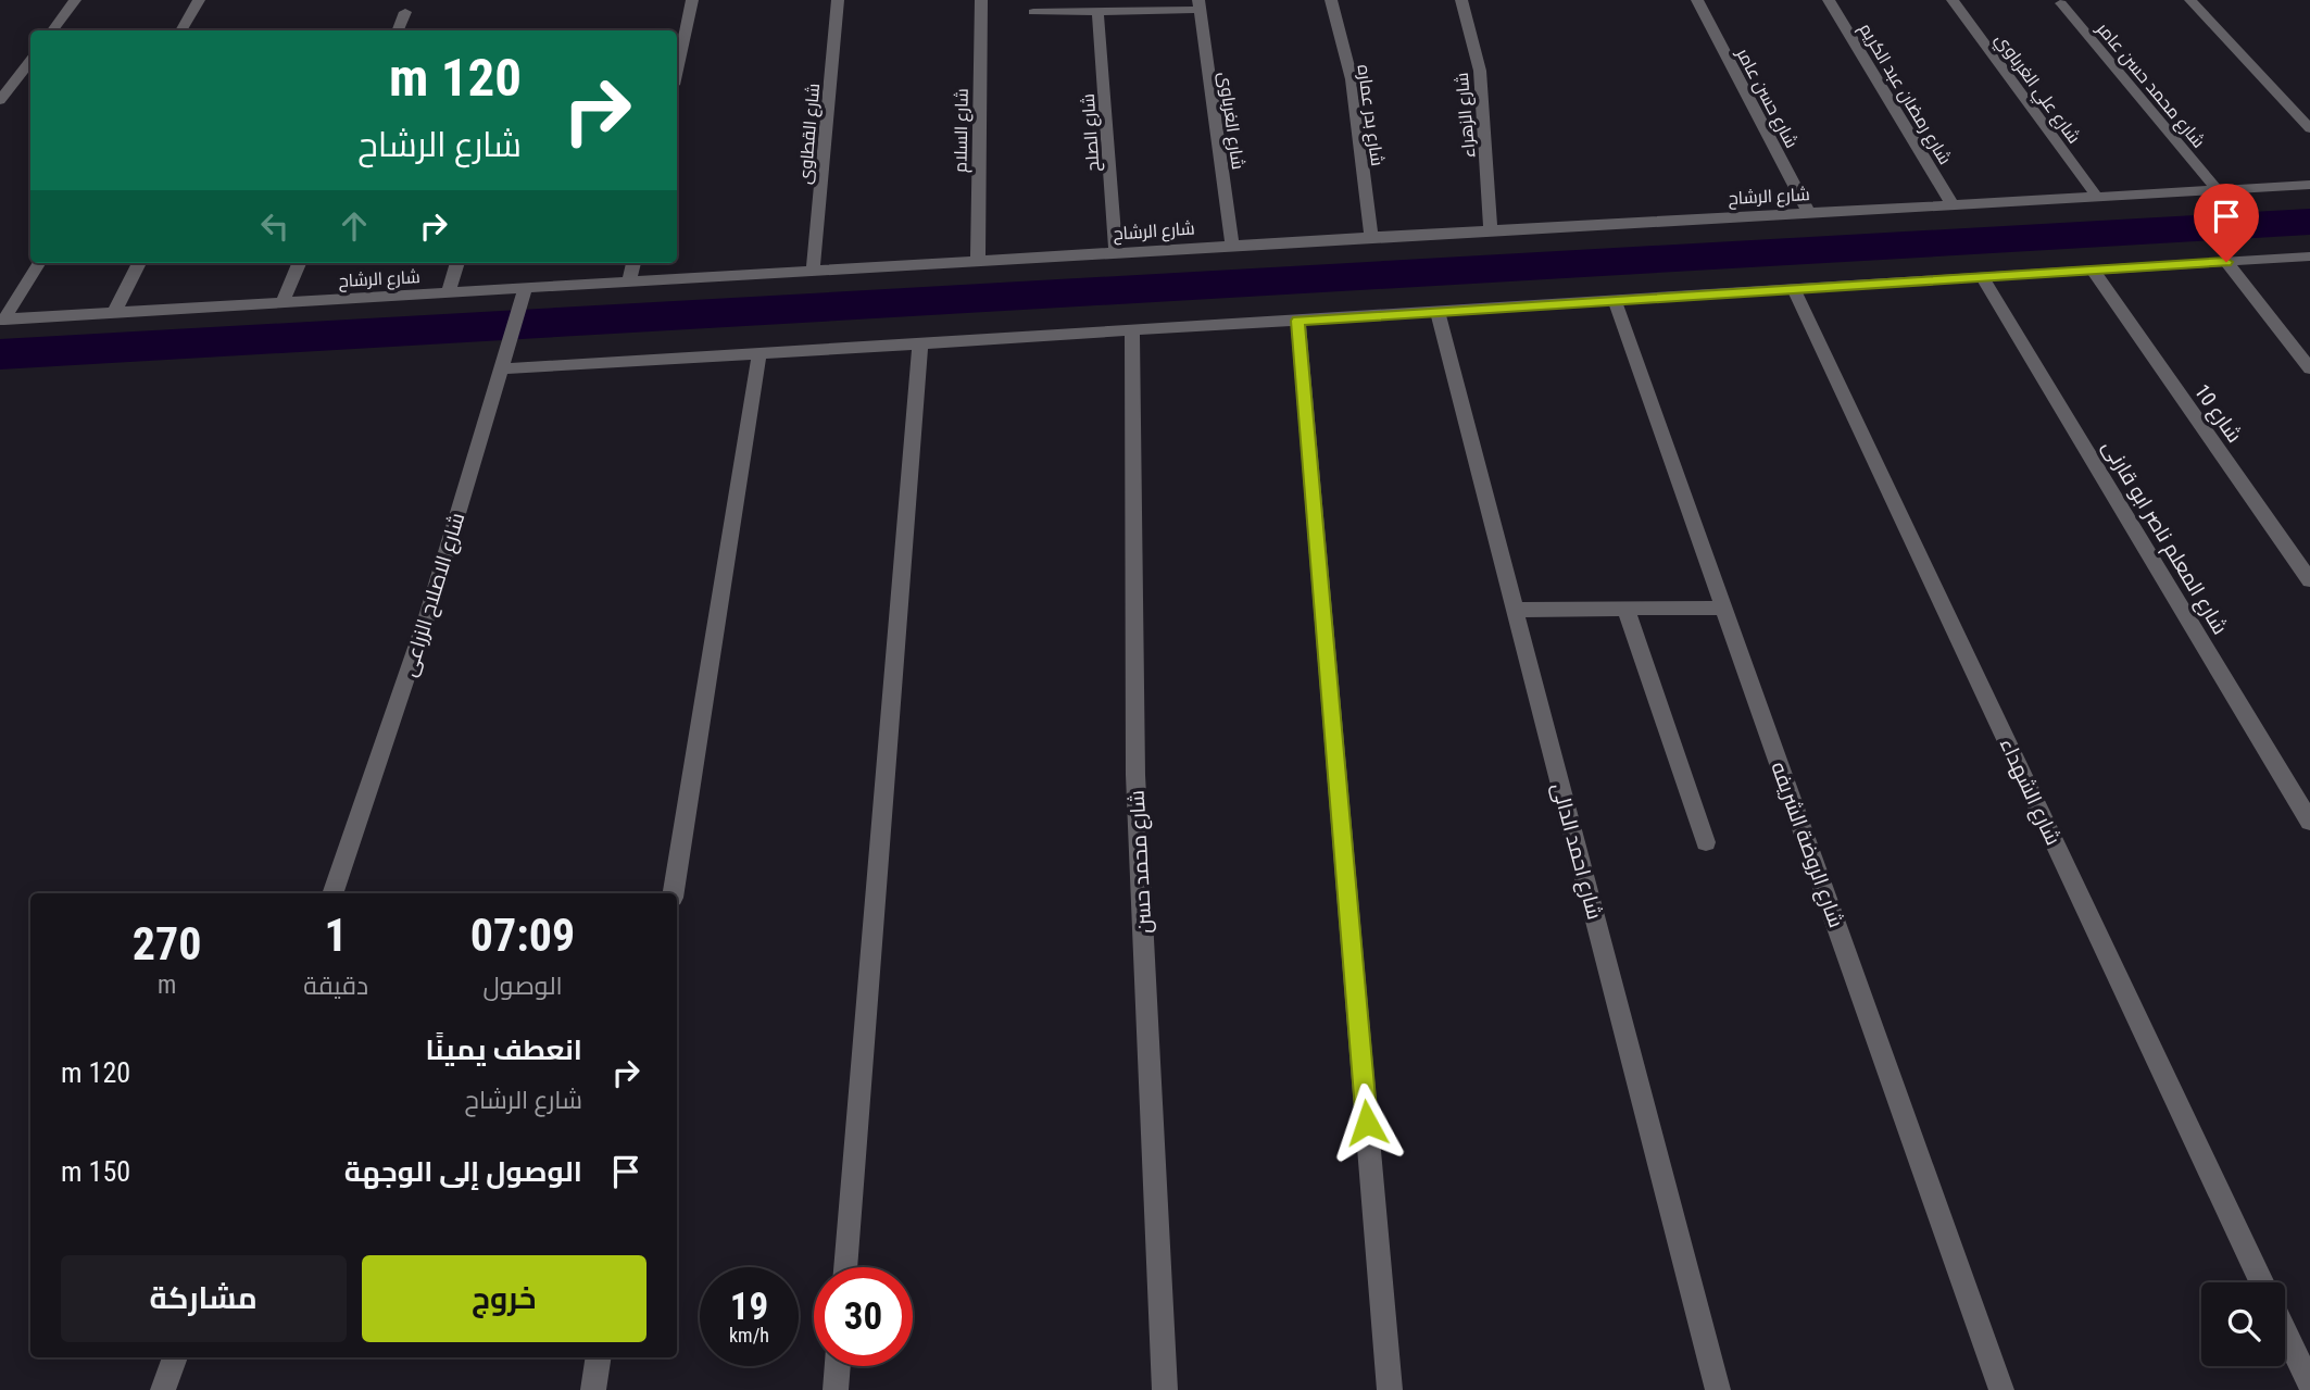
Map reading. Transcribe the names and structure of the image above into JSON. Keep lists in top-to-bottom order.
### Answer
{
  "streets": {
    "street": [
      "شارع محمد حسن عامر",
      "شارع علي الغرباوي",
      "شارع رمضان عبد الكريم",
      "شارع حسن عامر",
      "شارع بدر عماره",
      "شارع الزهراء",
      "شارع الغرباوى",
      "شارع السلام",
      "شارع الصلح",
      "شارع القطاوى",
      "شارع الرشاح",
      "شارع 10",
      "شارع المعلم ناصر ابو قارنى",
      "شارع الاصلاح الزراعى",
      "شارع الشهداء",
      "شارع الروضة الشريفه",
      "شارع احمد الدالى",
      "شارع محمد حسن"
    ]
  },
  "crossings": [
    ["شارع محمد حسن عامر", "شارع الرشاح"],
    ["شارع علي الغرباوي", "شارع الرشاح"],
    ["شارع رمضان عبد الكريم", "شارع الرشاح"],
    ["شارع حسن عامر", "شارع الرشاح"],
    ["شارع بدر عماره", "شارع الرشاح"],
    ["شارع الزهراء", "شارع الرشاح"],
    ["شارع الغرباوى", "شارع الرشاح"],
    ["شارع السلام", "شارع الرشاح"],
    ["شارع الصلح", "شارع الرشاح"],
    ["شارع القطاوى", "شارع الرشاح"],
    ["شارع الرشاح", "شارع الاصلاح الزراعى"]
  ],
  "page": {
    "turn": ["120 m", "شارع الرشاح"],
    "eta": [
      "07:09",
      "الوصول",
      "1",
      "دقيقة",
      "270",
      "m"
    ],
    "list": [
      {
        "name": "انعطف يمينًا",
        "note": "شارع الرشاح",
        "value": "120 m"
      },
      {
        "name": "الوصول إلى الوجهة",
        "value": "150 m"
      }
    ],
    "buttons": ["خروج", "مشاركة"],
    "speed": "19 km/h",
    "limit": "30"
  }
}
